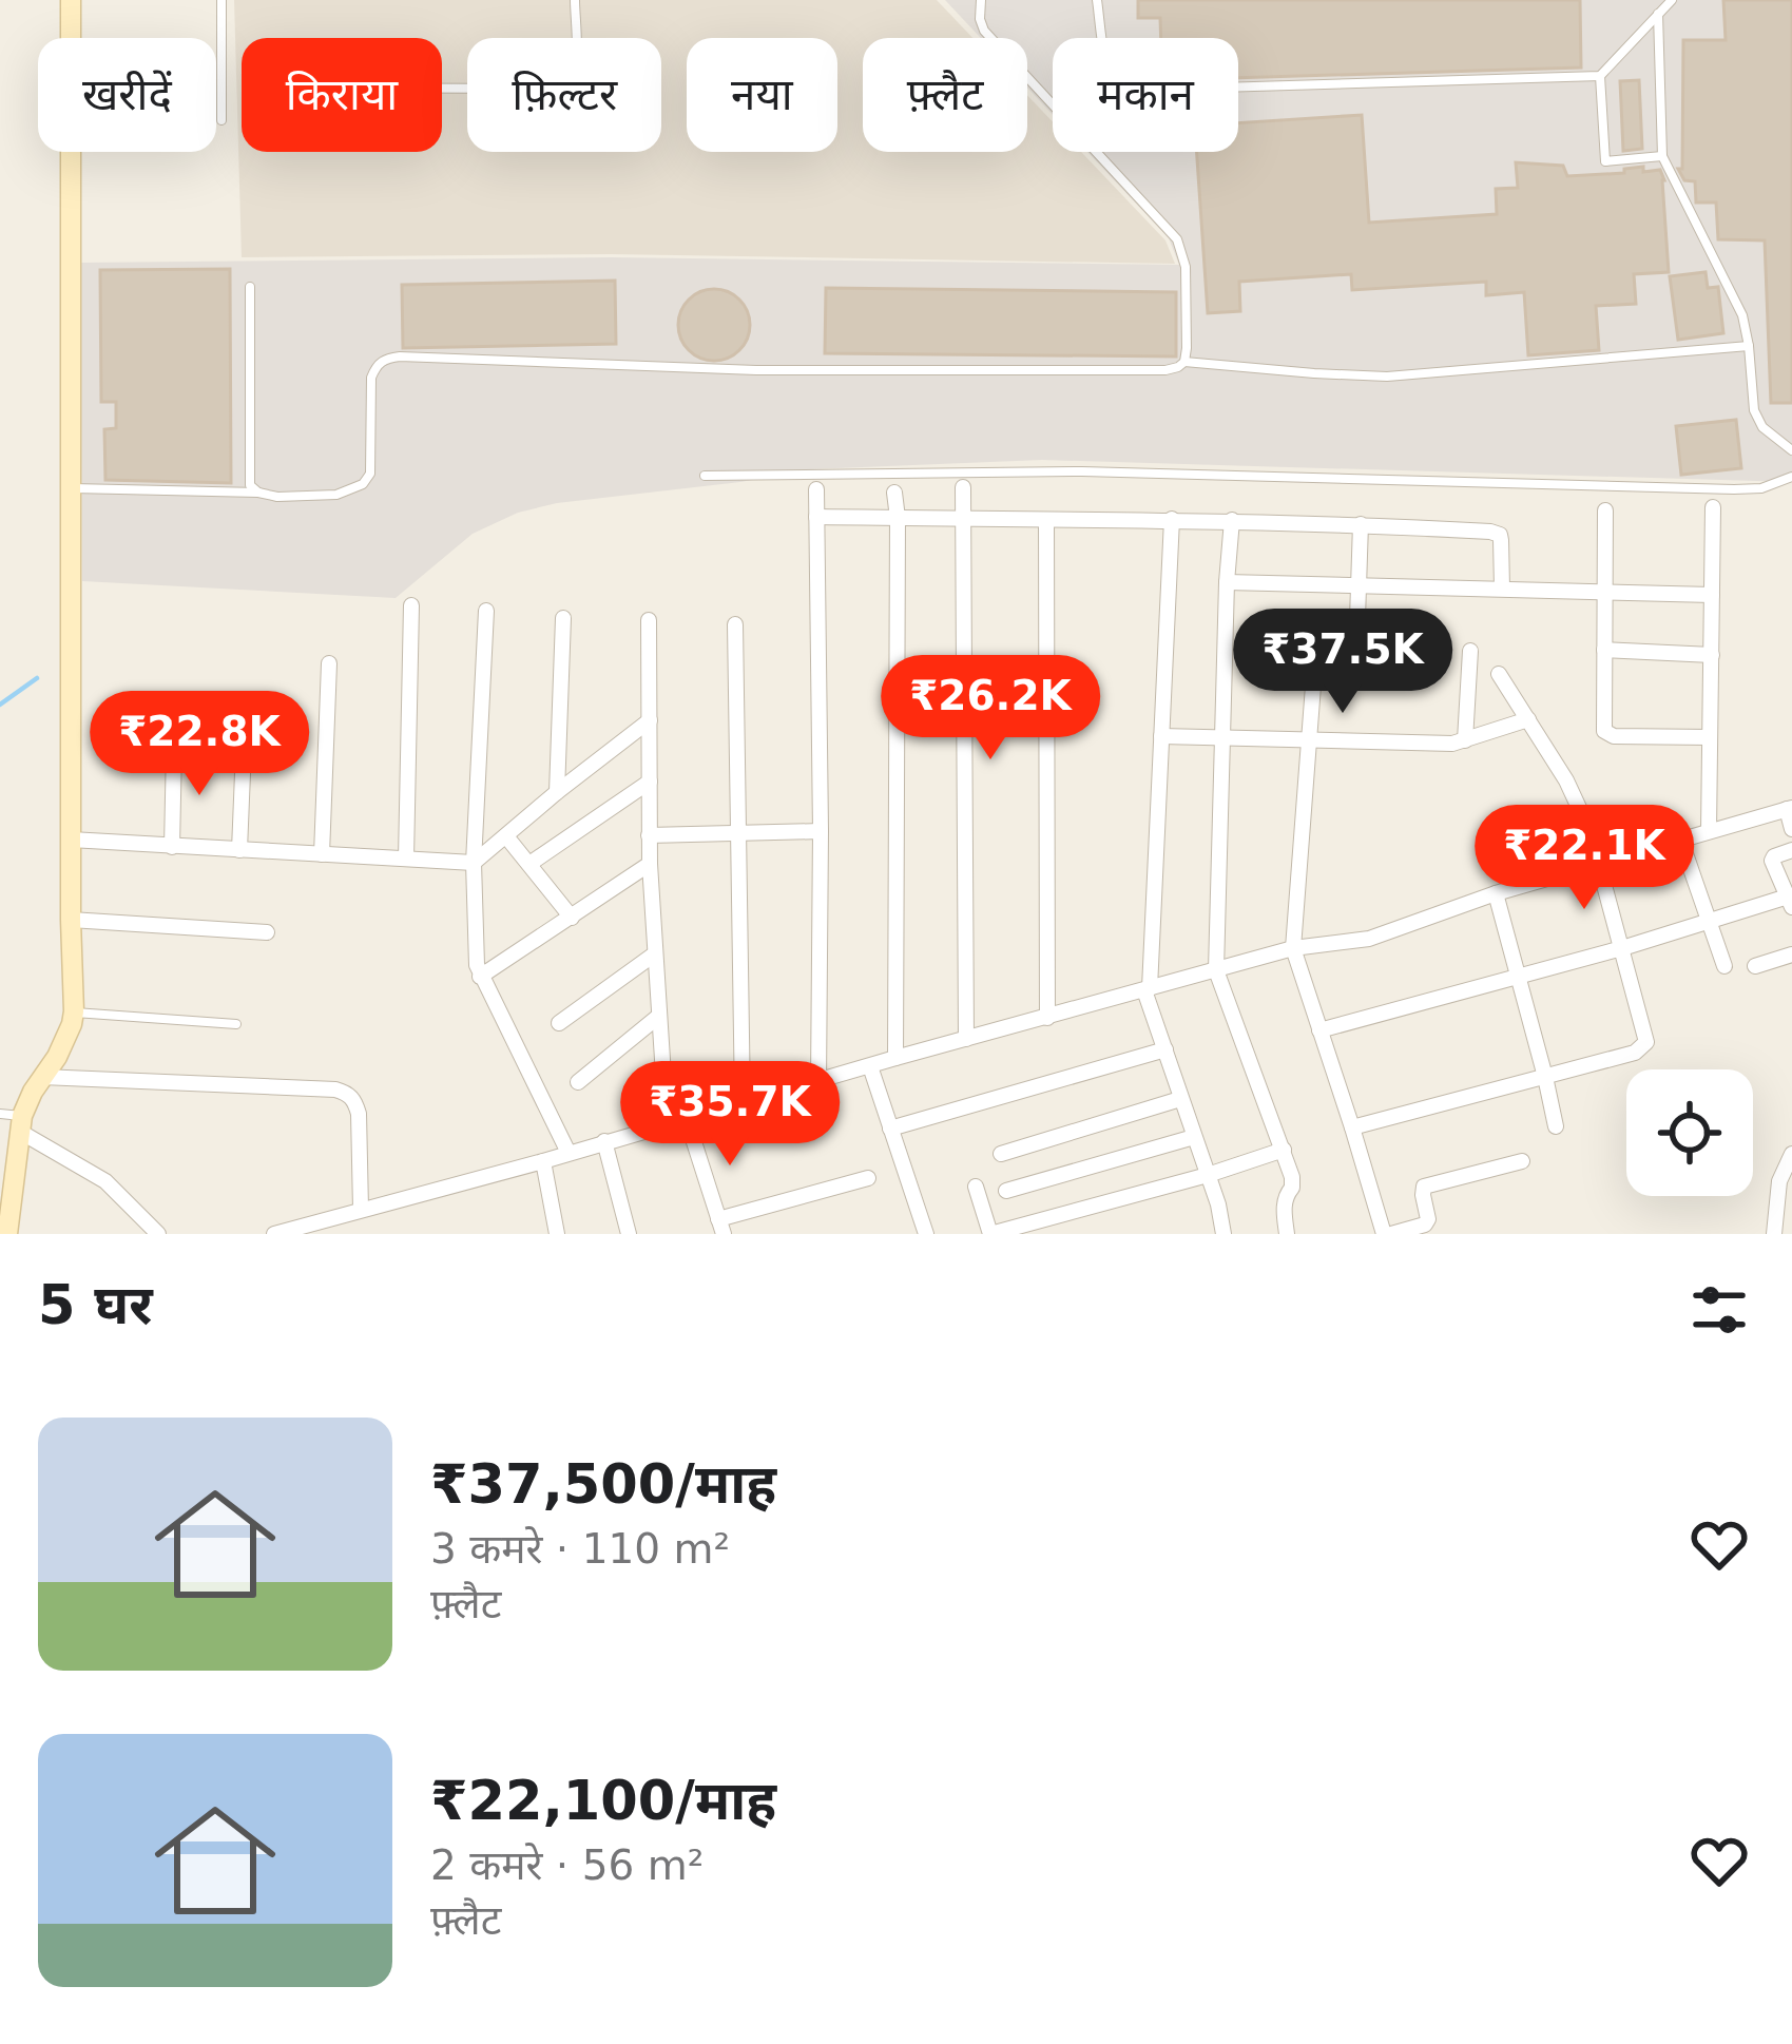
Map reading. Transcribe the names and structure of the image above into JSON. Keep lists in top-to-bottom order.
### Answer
{
  "page": {
    "chip": [
      "खरीदें",
      "किराया",
      "फ़िल्टर",
      "नया",
      "फ़्लैट",
      "मकान"
    ],
    "price": [
      "₹37.5K",
      "₹26.2K",
      "₹22.8K",
      "₹22.1K",
      "₹35.7K"
    ],
    "heading": "5 घर",
    "list": [
      {
        "name": "₹37,500/माह",
        "note": "3 कमरे · 110 m² · फ़्लैट"
      },
      {
        "name": "₹22,100/माह",
        "note": "2 कमरे · 56 m² · फ़्लैट"
      }
    ]
  }
}
